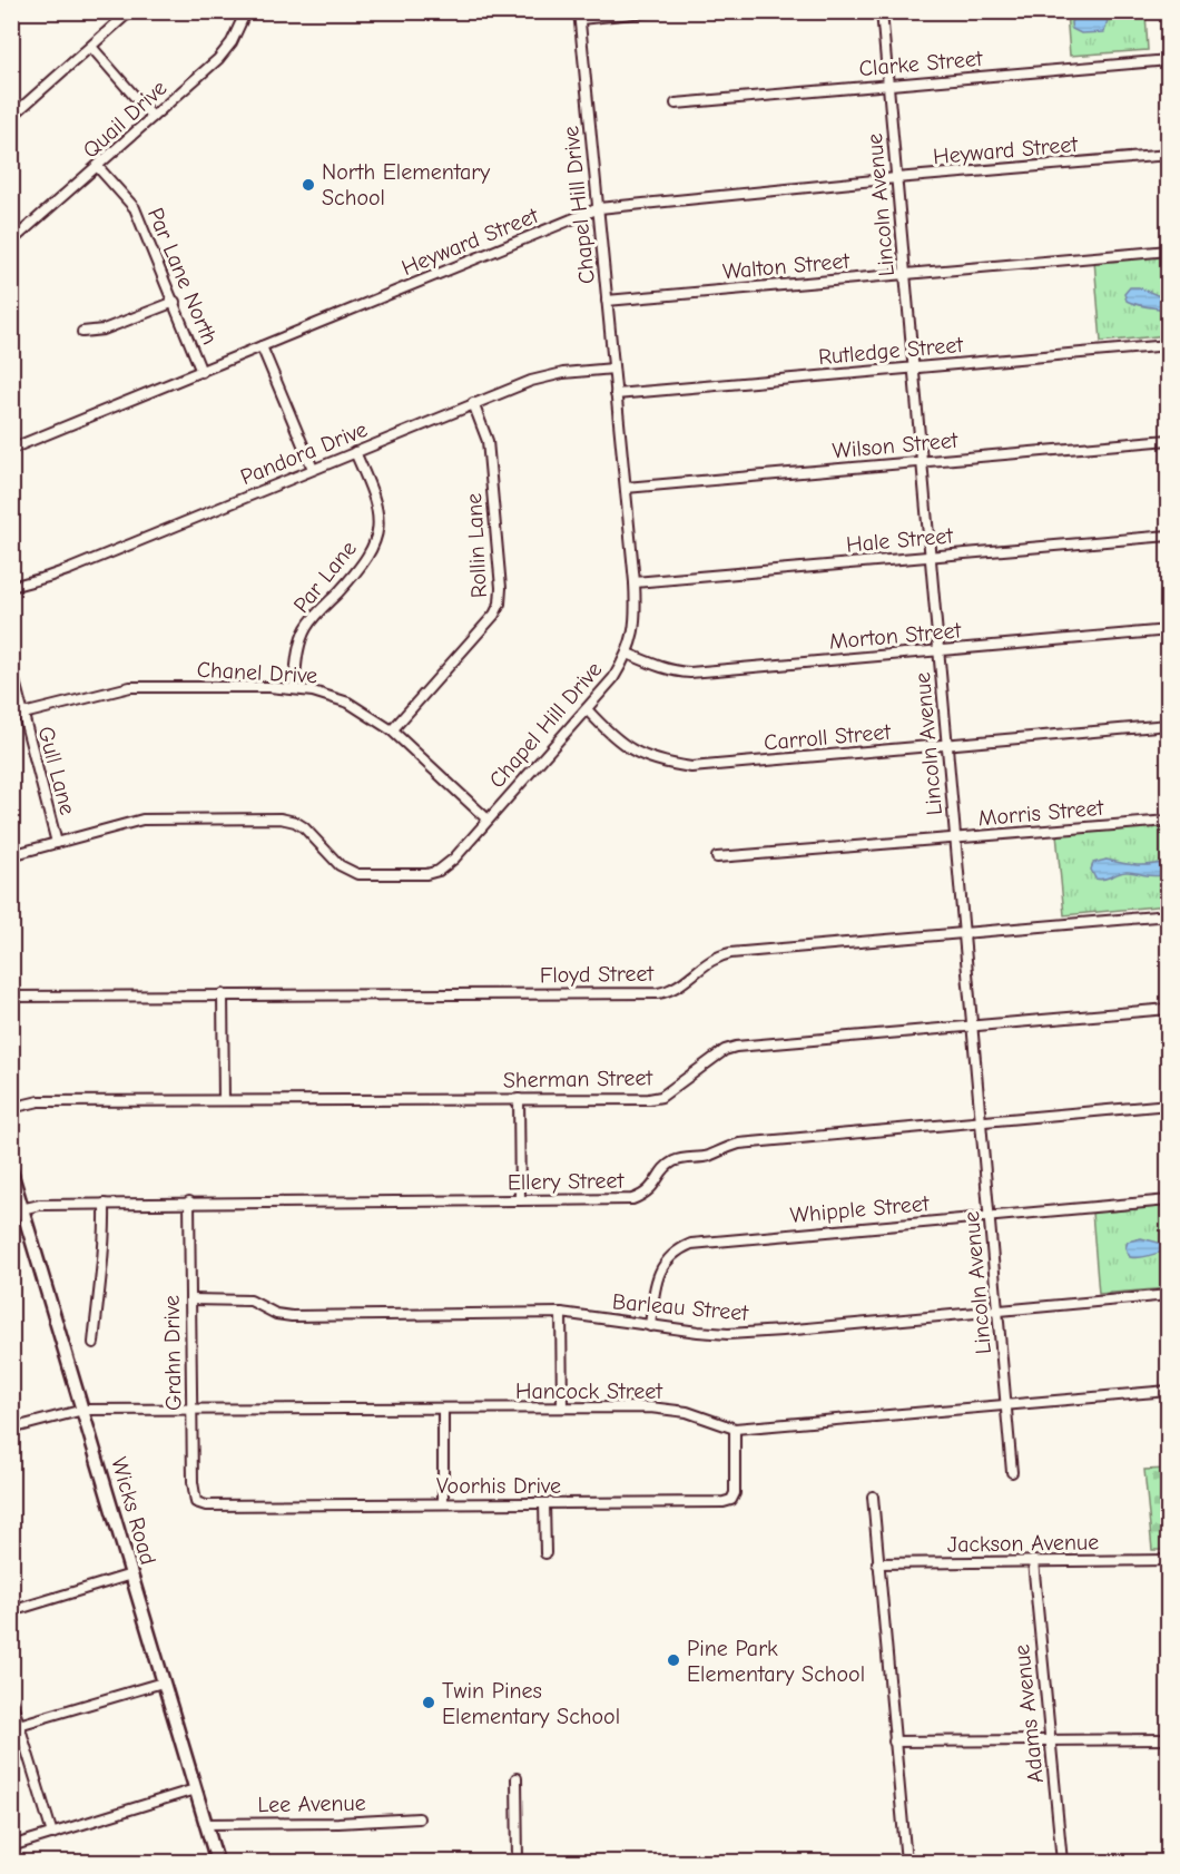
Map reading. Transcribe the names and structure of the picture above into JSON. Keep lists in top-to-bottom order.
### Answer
{
  "streets": {
    "main road": ["Wicks Road"],
    "street": [
      "Clarke Street",
      "Quail Drive",
      "Heyward Street",
      "Chapel Hill Drive",
      "Lincoln Avenue",
      "Walton Street",
      "Par Lane North",
      "Rutledge Street",
      "Wilson Street",
      "Pandora Drive",
      "Hale Street",
      "Rollin Lane",
      "Par Lane",
      "Morton Street",
      "Chanel Drive",
      "Carroll Street",
      "Gull Lane",
      "Morris Street",
      "Floyd Street",
      "Sherman Street",
      "Ellery Street",
      "Whipple Street",
      "Barleau Street",
      "Grahn Drive",
      "Hancock Street",
      "Voorhis Drive",
      "Jackson Avenue",
      "Adams Avenue",
      "Lee Avenue"
    ]
  },
  "crossings": [
    ["Clarke Street", "Lincoln Avenue"],
    ["Quail Drive", "Par Lane North"],
    ["Heyward Street", "Chapel Hill Drive"],
    ["Heyward Street", "Lincoln Avenue"],
    ["Heyward Street", "Par Lane North"],
    ["Chapel Hill Drive", "Walton Street"],
    ["Chapel Hill Drive", "Rutledge Street"],
    ["Chapel Hill Drive", "Wilson Street"],
    ["Chapel Hill Drive", "Pandora Drive"],
    ["Chapel Hill Drive", "Hale Street"],
    ["Chapel Hill Drive", "Morton Street"],
    ["Chapel Hill Drive", "Chanel Drive"],
    ["Chapel Hill Drive", "Carroll Street"],
    ["Chapel Hill Drive", "Gull Lane"],
    ["Lincoln Avenue", "Walton Street"],
    ["Lincoln Avenue", "Rutledge Street"],
    ["Lincoln Avenue", "Wilson Street"],
    ["Lincoln Avenue", "Hale Street"],
    ["Lincoln Avenue", "Morton Street"],
    ["Lincoln Avenue", "Carroll Street"],
    ["Lincoln Avenue", "Morris Street"],
    ["Lincoln Avenue", "Floyd Street"],
    ["Lincoln Avenue", "Sherman Street"],
    ["Lincoln Avenue", "Ellery Street"],
    ["Lincoln Avenue", "Whipple Street"],
    ["Lincoln Avenue", "Barleau Street"],
    ["Lincoln Avenue", "Hancock Street"],
    ["Pandora Drive", "Rollin Lane"],
    ["Pandora Drive", "Par Lane"],
    ["Rollin Lane", "Chanel Drive"],
    ["Par Lane", "Chanel Drive"],
    ["Chanel Drive", "Gull Lane"],
    ["Ellery Street", "Grahn Drive"],
    ["Ellery Street", "Wicks Road"],
    ["Whipple Street", "Barleau Street"],
    ["Barleau Street", "Grahn Drive"],
    ["Grahn Drive", "Hancock Street"],
    ["Grahn Drive", "Voorhis Drive"],
    ["Hancock Street", "Voorhis Drive"],
    ["Hancock Street", "Wicks Road"],
    ["Wicks Road", "Lee Avenue"],
    ["Jackson Avenue", "Adams Avenue"]
  ],
  "places": ["North Elementary School", "Pine Park Elementary School", "Twin Pines Elementary School"]
}
